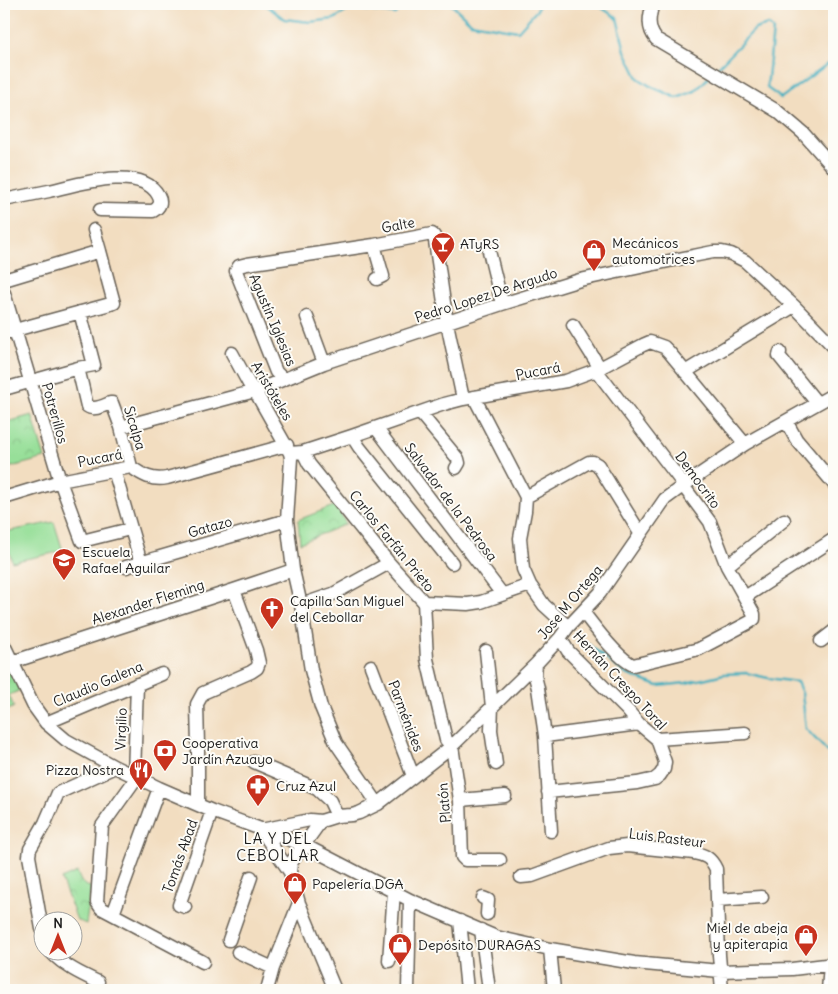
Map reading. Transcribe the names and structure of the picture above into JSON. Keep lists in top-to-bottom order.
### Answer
{
  "streets": {
    "street": [
      "Galte",
      "Pedro Lopez De Argudo",
      "Agustín Iglesias",
      "Pucará",
      "Aristóteles",
      "Potrerillos",
      "Sicalpa",
      "Democrito",
      "Salvador de la Pedrosa",
      "Gatazo",
      "Carlos Farfán Prieto",
      "Alexander Fleming",
      "Jose M Ortega",
      "Hernán Crespo Toral",
      "Claudio Galena",
      "Parménides",
      "Virgilio",
      "Platón",
      "Luis Pasteur",
      "Tomás Abad"
    ]
  },
  "crossings": [
    ["Galte", "Pedro Lopez De Argudo"],
    ["Galte", "Agustín Iglesias"],
    ["Galte", "Pucará"],
    ["Pedro Lopez De Argudo", "Agustín Iglesias"],
    ["Pedro Lopez De Argudo", "Aristóteles"],
    ["Pedro Lopez De Argudo", "Sicalpa"],
    ["Pucará", "Aristóteles"],
    ["Pucará", "Potrerillos"],
    ["Pucará", "Sicalpa"],
    ["Pucará", "Democrito"],
    ["Pucará", "Salvador de la Pedrosa"],
    ["Pucará", "Carlos Farfán Prieto"],
    ["Pucará", "Jose M Ortega"],
    ["Aristóteles", "Carlos Farfán Prieto"],
    ["Democrito", "Jose M Ortega"],
    ["Carlos Farfán Prieto", "Jose M Ortega"],
    ["Carlos Farfán Prieto", "Platón"],
    ["Jose M Ortega", "Hernán Crespo Toral"],
    ["Jose M Ortega", "Parménides"],
    ["Jose M Ortega", "Platón"],
    ["Claudio Galena", "Virgilio"]
  ],
  "districts": ["LA Y DEL CEBOLLAR"],
  "places": {
    "bar": ["ATyRS"],
    "shop": [
      "Mecánicos automotrices",
      "Papelería DGA",
      "Miel de abeja y apiterapia",
      "Depósito DURAGAS"
    ],
    "school or university": ["Escuela Rafael Aguilar"],
    "church": ["Capilla San Miguel del Cebollar"],
    "bank": ["Cooperativa Jardín Azuayo"],
    "restaurant": ["Pizza Nostra"],
    "pharmacy": ["Cruz Azul"]
  },
  "north": "top"
}
